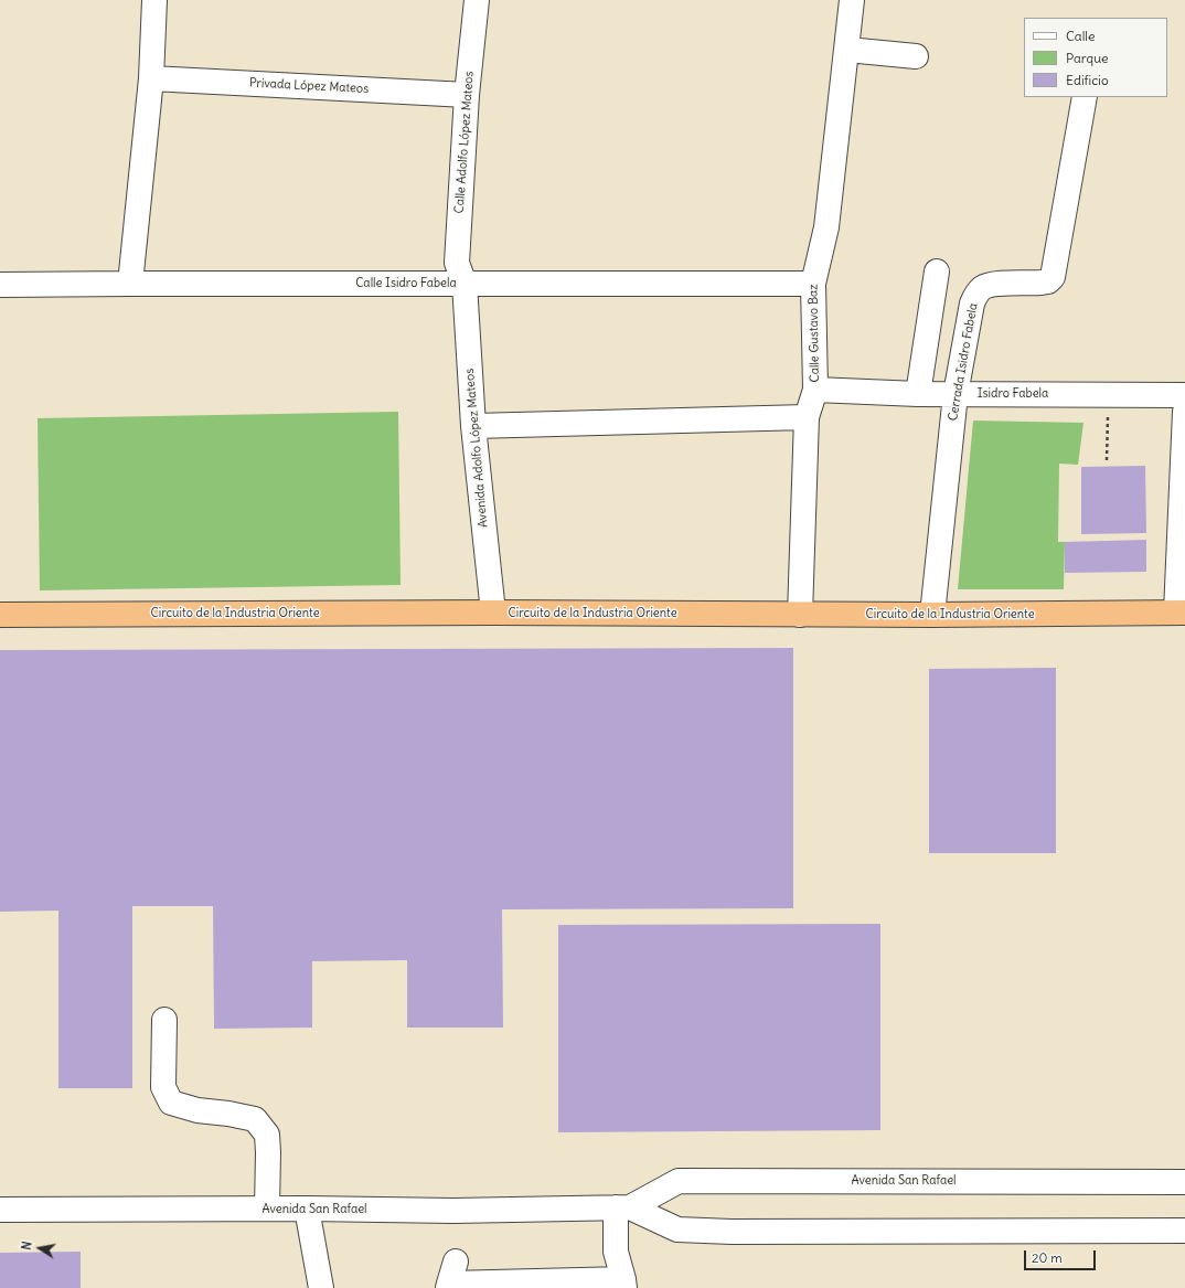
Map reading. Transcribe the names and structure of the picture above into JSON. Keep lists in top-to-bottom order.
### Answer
{
  "streets": {
    "highway": ["Circuito de la Industria Oriente"],
    "street": [
      "Privada López Mateos",
      "Calle Adolfo López Mateos",
      "Calle Isidro Fabela",
      "Calle Gustavo Baz",
      "Cerrada Isidro Fabela",
      "Isidro Fabela",
      "Avenida Adolfo López Mateos",
      "Avenida San Rafael"
    ]
  },
  "crossings": [
    ["Privada López Mateos", "Calle Adolfo López Mateos"],
    ["Calle Adolfo López Mateos", "Calle Isidro Fabela"],
    ["Calle Adolfo López Mateos", "Avenida Adolfo López Mateos"],
    ["Calle Isidro Fabela", "Calle Gustavo Baz"],
    ["Calle Isidro Fabela", "Avenida Adolfo López Mateos"],
    ["Calle Gustavo Baz", "Isidro Fabela"],
    ["Calle Gustavo Baz", "Circuito de la Industria Oriente"],
    ["Cerrada Isidro Fabela", "Isidro Fabela"],
    ["Cerrada Isidro Fabela", "Circuito de la Industria Oriente"],
    ["Avenida Adolfo López Mateos", "Circuito de la Industria Oriente"]
  ],
  "legend": ["Calle", "Parque", "Edificio"],
  "scale_bar": "20 m",
  "north": "left"
}
